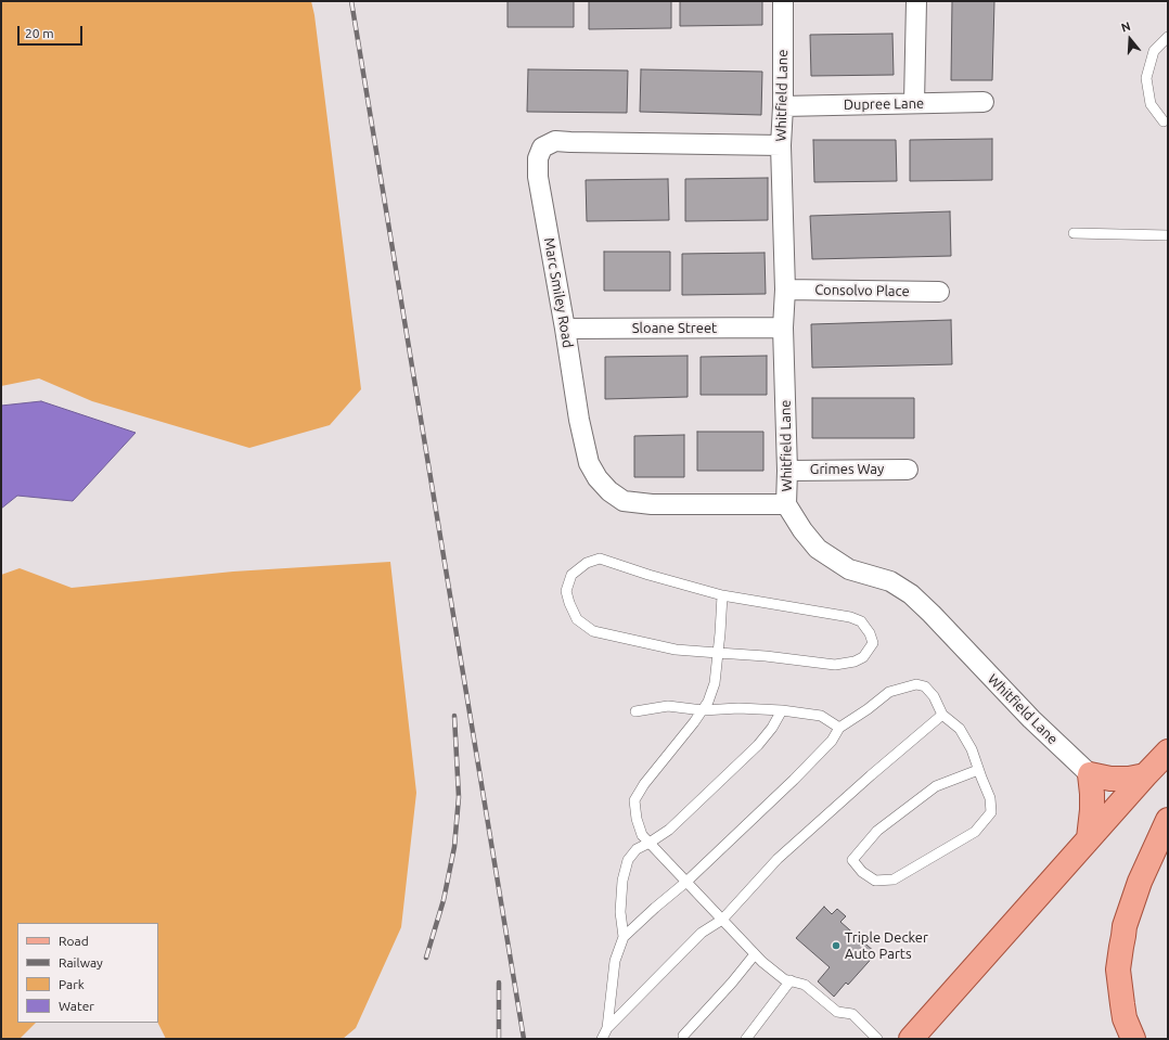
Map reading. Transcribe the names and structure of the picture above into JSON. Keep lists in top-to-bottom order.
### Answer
{
  "streets": {
    "street": [
      "Whitfield Lane",
      "Dupree Lane",
      "Consolvo Place",
      "Marc Smiley Road",
      "Sloane Street",
      "Grimes Way"
    ]
  },
  "crossings": [
    ["Whitfield Lane", "Dupree Lane"],
    ["Whitfield Lane", "Consolvo Place"],
    ["Whitfield Lane", "Marc Smiley Road"],
    ["Whitfield Lane", "Sloane Street"],
    ["Whitfield Lane", "Grimes Way"],
    ["Marc Smiley Road", "Sloane Street"]
  ],
  "places": ["Triple Decker Auto Parts"],
  "legend": [
    "Road",
    "Railway",
    "Park",
    "Water"
  ],
  "scale_bar": "20 m",
  "north": "top"
}
